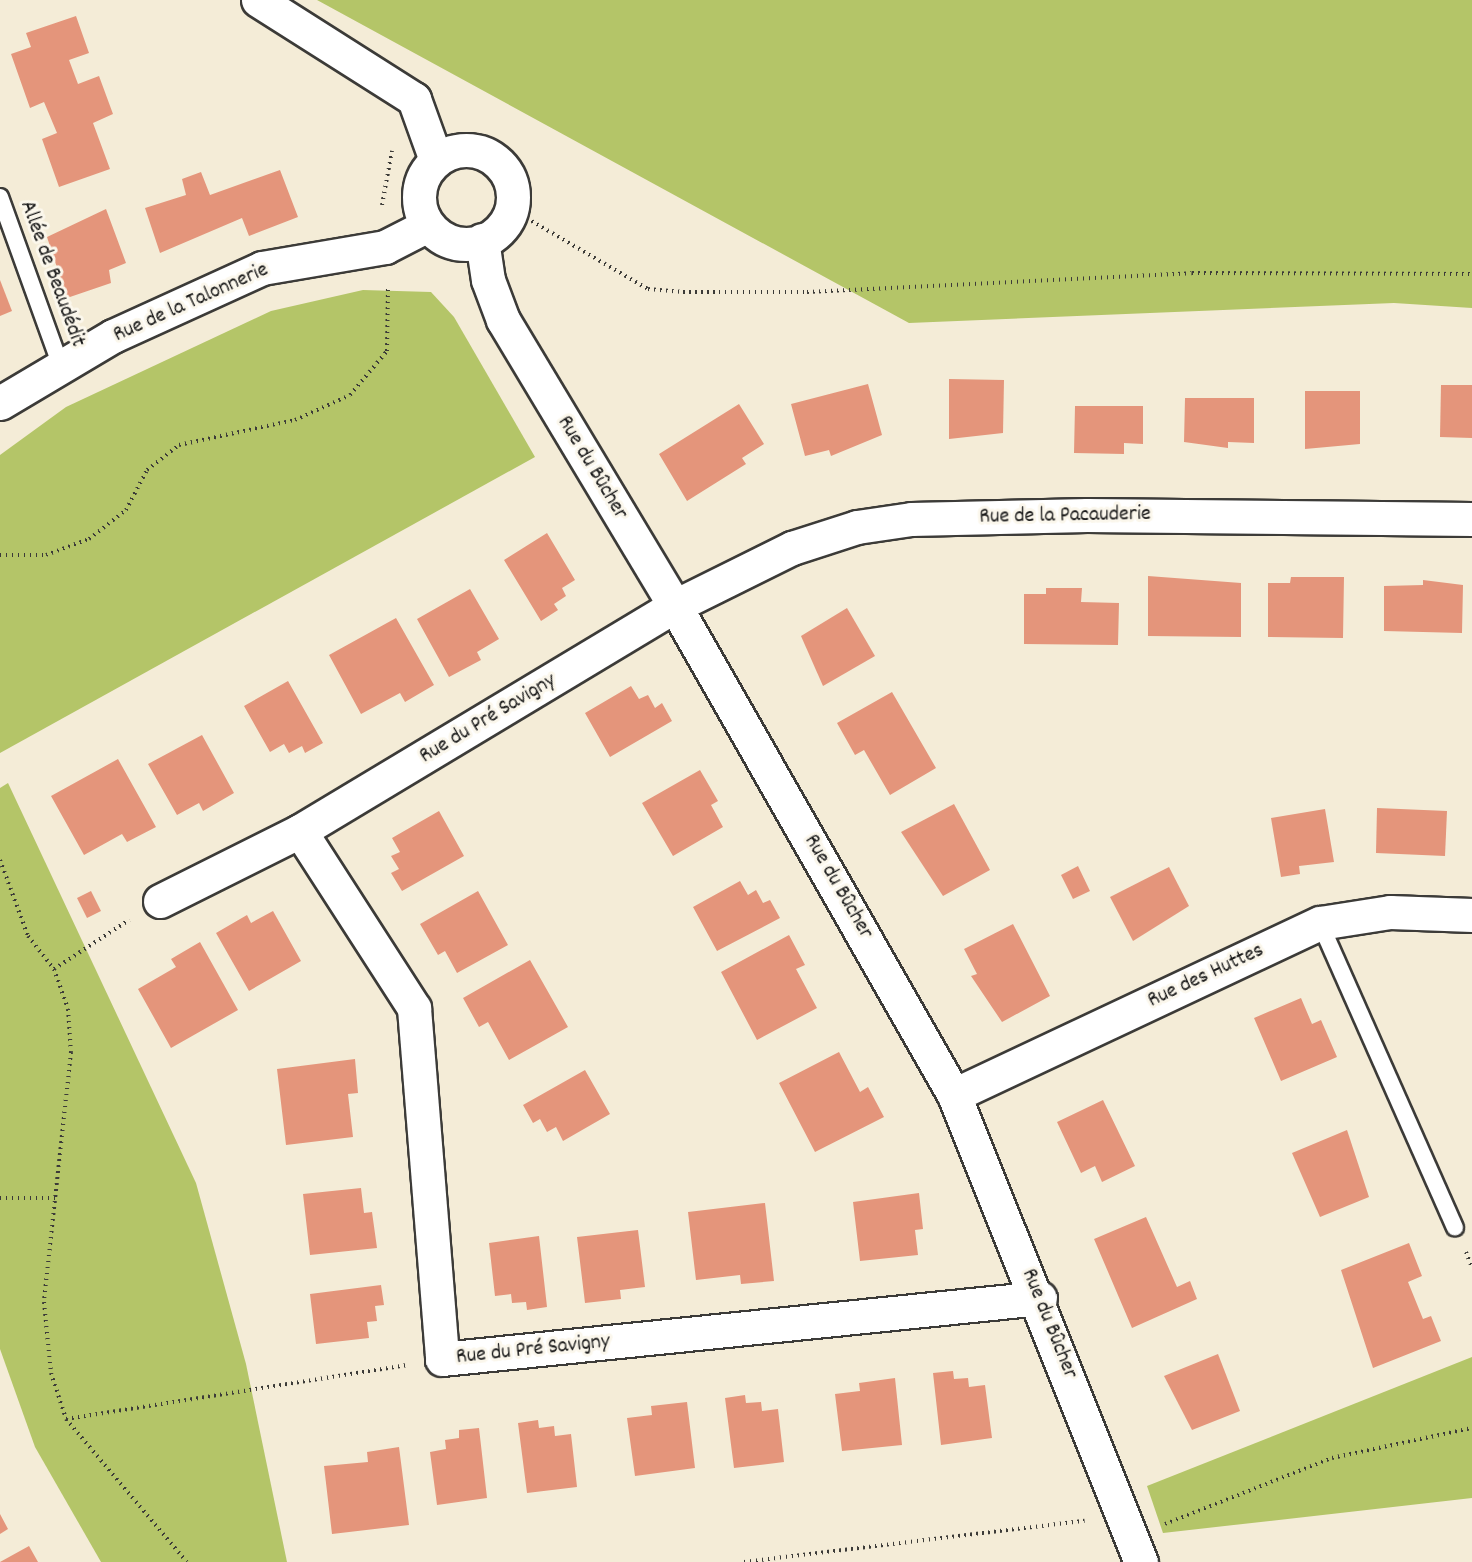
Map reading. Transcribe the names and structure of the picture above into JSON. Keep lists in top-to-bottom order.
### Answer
{
  "streets": {
    "street": [
      "Rue de la Talonnerie",
      "Rue du Bûcher",
      "Rue de la Pacauderie",
      "Rue du Pré Savigny",
      "Rue des Huttes"
    ],
    "lane": ["Allée de Beaudédit"]
  },
  "crossings": [
    ["Allée de Beaudédit", "Rue de la Talonnerie"],
    ["Rue de la Talonnerie", "Rue du Bûcher"],
    ["Rue du Bûcher", "Rue de la Pacauderie"],
    ["Rue du Bûcher", "Rue du Pré Savigny"],
    ["Rue du Bûcher", "Rue des Huttes"],
    ["Rue de la Pacauderie", "Rue du Pré Savigny"]
  ]
}
